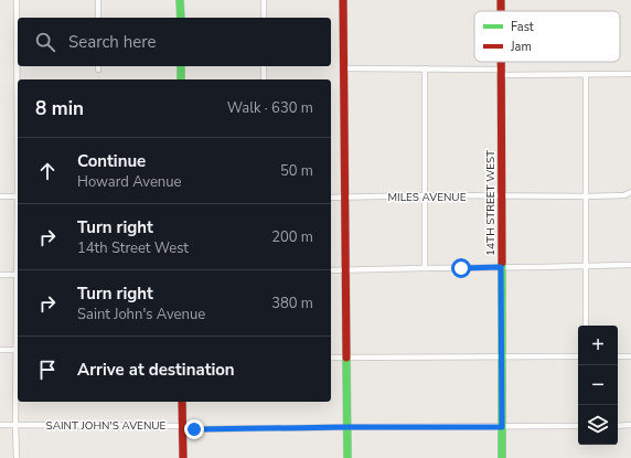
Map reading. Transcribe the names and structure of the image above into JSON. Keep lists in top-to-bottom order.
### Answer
{
  "streets": {
    "street": ["MILES AVENUE", "14TH STREET WEST", "SAINT JOHN'S AVENUE"]
  },
  "crossings": [
    ["MILES AVENUE", "14TH STREET WEST"],
    ["14TH STREET WEST", "SAINT JOHN'S AVENUE"]
  ],
  "legend": ["Fast", "Jam"],
  "page": {
    "search": "Search here",
    "heading": ["8 min", "Walk · 630 m"],
    "list": [
      ["Continue", "Howard Avenue", "50 m"],
      ["Turn right", "14th Street West", "200 m"],
      ["Turn right", "Saint John's Avenue", "380 m"],
      "Arrive at destination"
    ],
    "map_buttons": ["+", "−"]
  }
}
